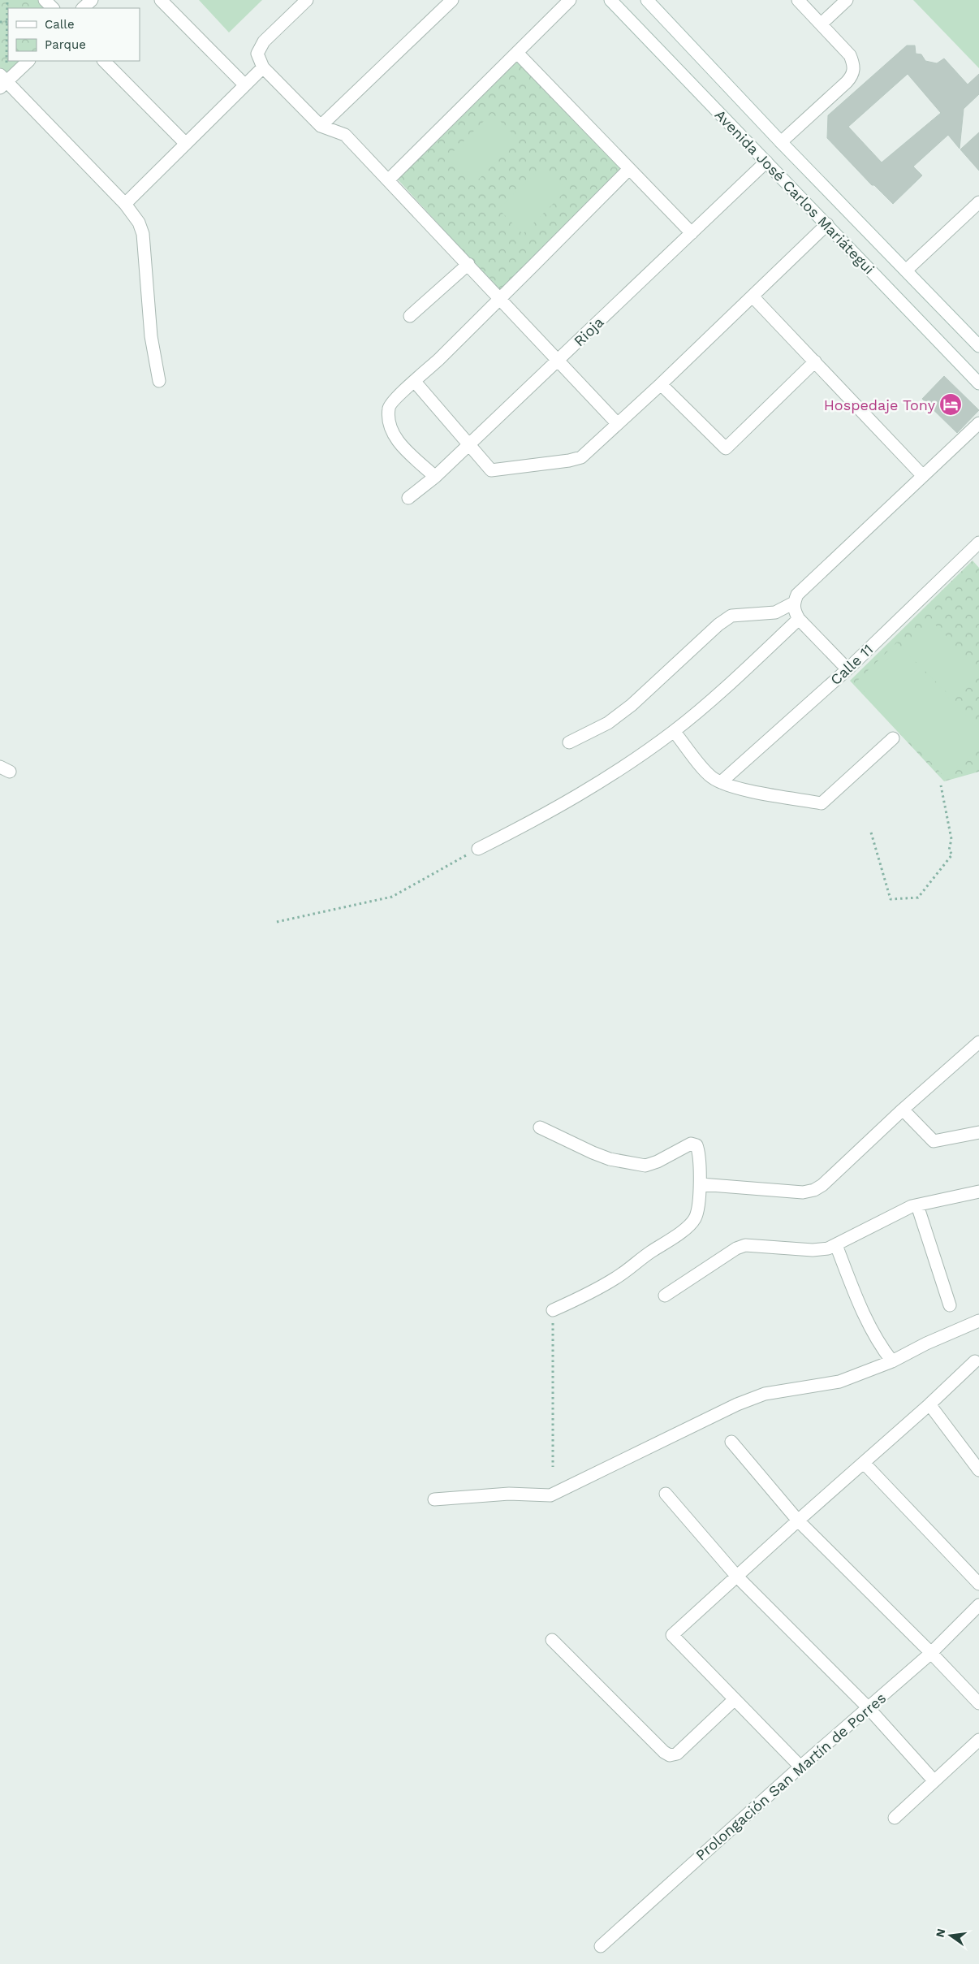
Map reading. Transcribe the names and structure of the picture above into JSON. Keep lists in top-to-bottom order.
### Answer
{
  "streets": {
    "street": [
      "Avenida José Carlos Mariátegui",
      "Rioja",
      "Calle 11",
      "Prolongación San Martín de Porres"
    ]
  },
  "crossings": [
    ["Avenida José Carlos Mariátegui", "Rioja"]
  ],
  "places": {
    "hotel": ["Hospedaje Tony"]
  },
  "legend": ["Calle", "Parque"],
  "north": "left"
}
